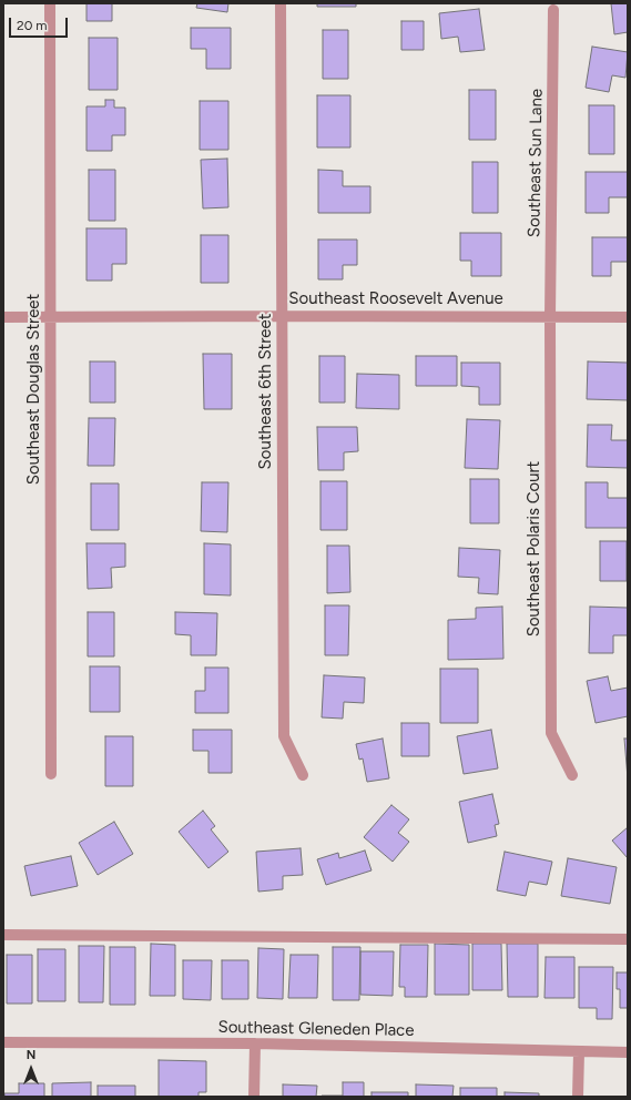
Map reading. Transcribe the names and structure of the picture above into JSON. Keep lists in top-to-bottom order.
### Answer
{
  "streets": {
    "street": [
      "Southeast Sun Lane",
      "Southeast Roosevelt Avenue",
      "Southeast Douglas Street",
      "Southeast 6th Street",
      "Southeast Polaris Court",
      "Southeast Gleneden Place"
    ]
  },
  "crossings": [
    ["Southeast Sun Lane", "Southeast Roosevelt Avenue"],
    ["Southeast Sun Lane", "Southeast Polaris Court"],
    ["Southeast Roosevelt Avenue", "Southeast Douglas Street"],
    ["Southeast Roosevelt Avenue", "Southeast 6th Street"],
    ["Southeast Roosevelt Avenue", "Southeast Polaris Court"]
  ],
  "scale_bar": "20 m",
  "north": "top"
}
